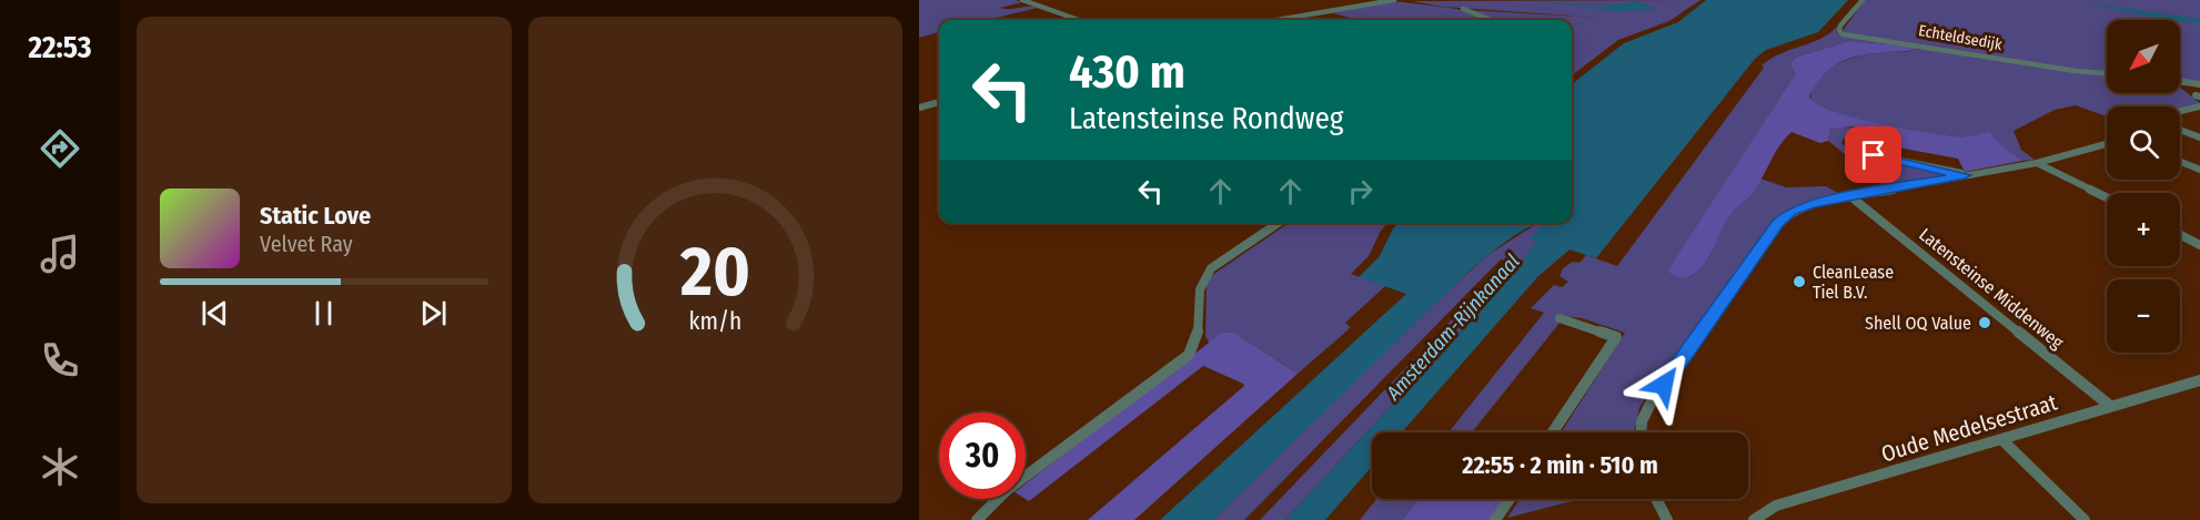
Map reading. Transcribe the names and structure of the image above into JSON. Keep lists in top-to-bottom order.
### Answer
{
  "streets": {
    "street": ["Echteldsedijk", "Latensteinse Middenweg", "Oude Medelsestraat"]
  },
  "crossings": [
    ["Latensteinse Middenweg", "Oude Medelsestraat"]
  ],
  "water": ["Amsterdam-Rijnkanaal"],
  "places": ["CleanLease Tiel B.V.", "Shell OQ Value"],
  "north": "bottom left",
  "page": {
    "tabs": "22:53",
    "map_buttons": ["+", "−"],
    "turn": ["430 m", "Latensteinse Rondweg"],
    "song": ["Static Love", "Velvet Ray"],
    "limit": "30",
    "trip": "22:55 · 2 min · 510 m",
    "gauge": ["20", "km/h"]
  }
}
